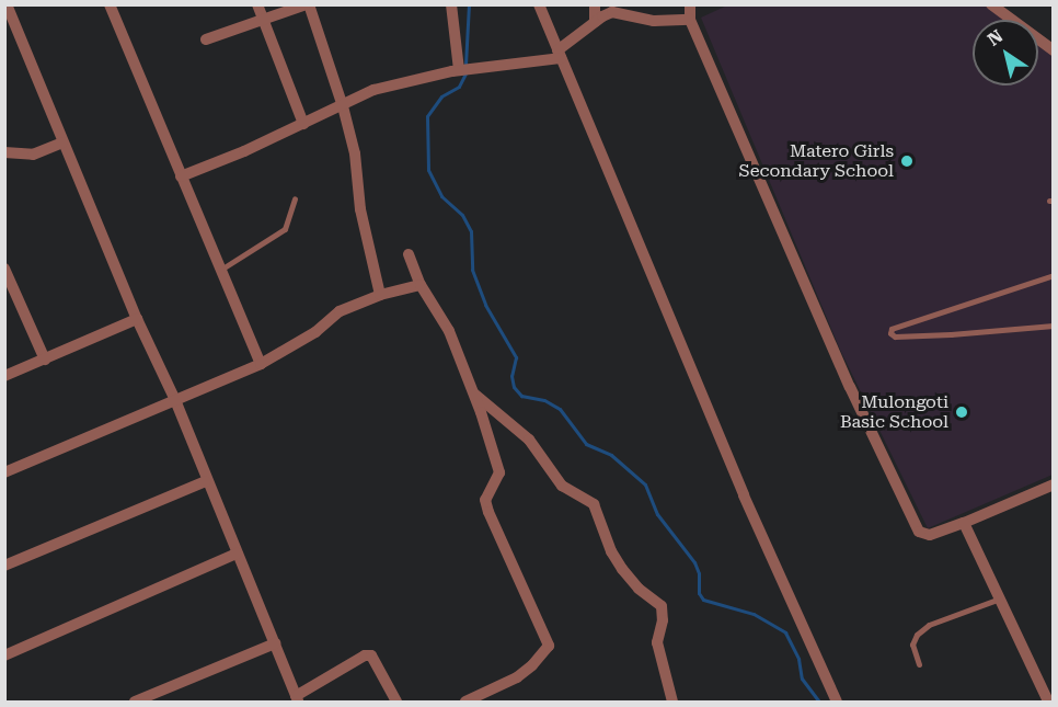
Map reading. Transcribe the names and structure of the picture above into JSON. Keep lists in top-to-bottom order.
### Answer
{
  "places": ["Matero Girls Secondary School", "Mulongoti Basic School"],
  "north": "top left"
}
